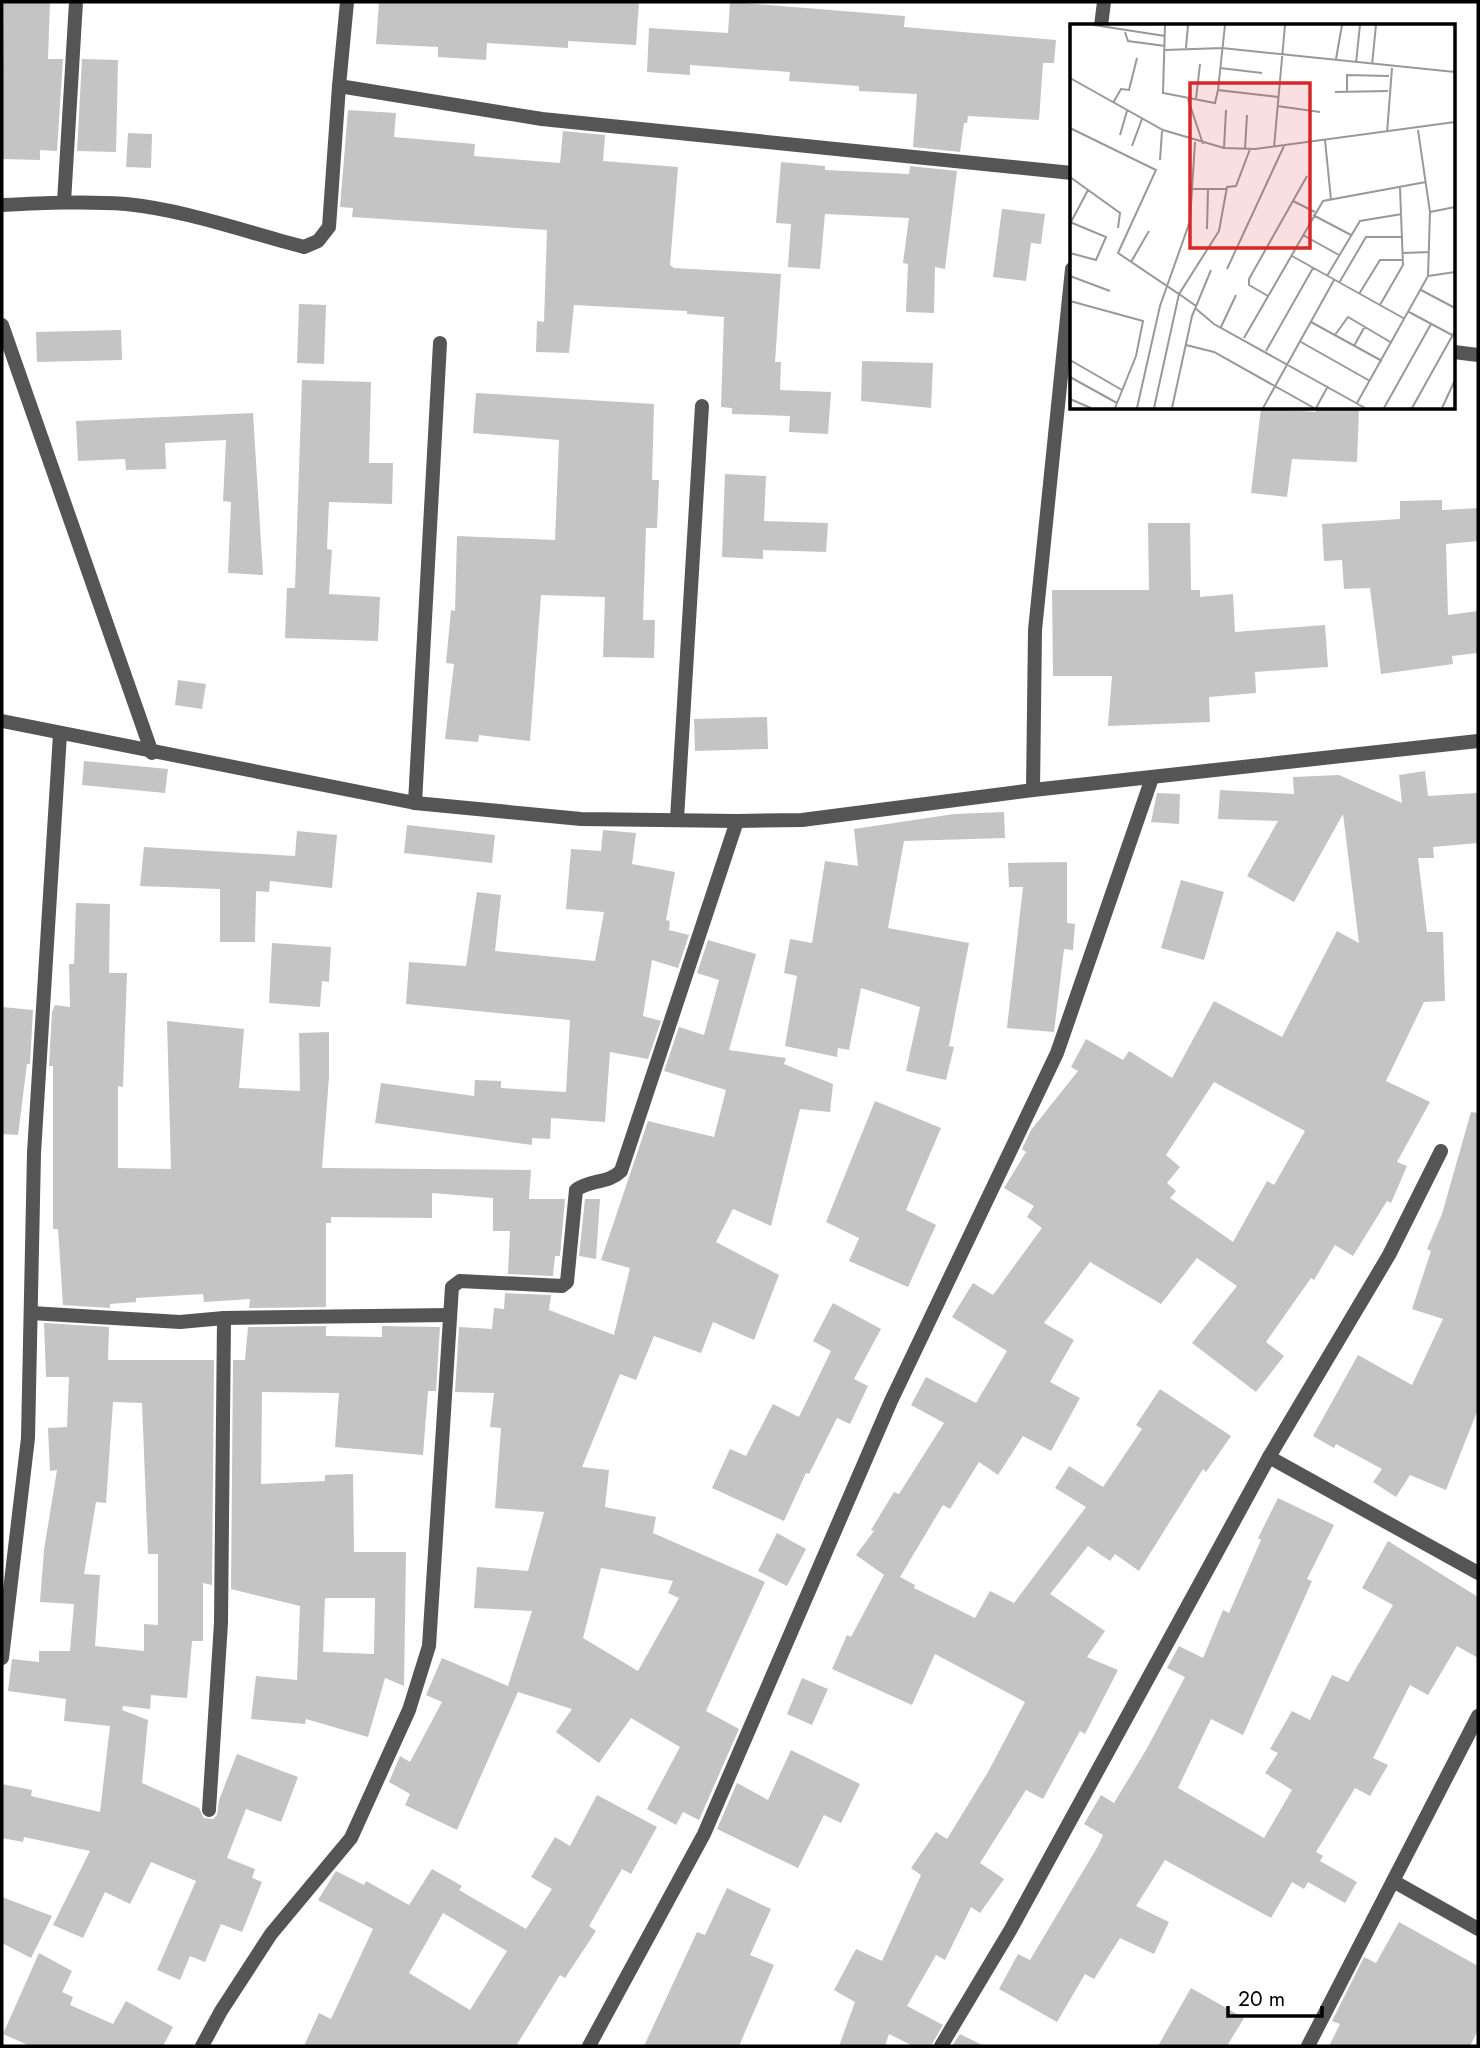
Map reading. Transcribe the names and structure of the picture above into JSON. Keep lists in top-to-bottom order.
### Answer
{
  "scale_bar": "20 m"
}
